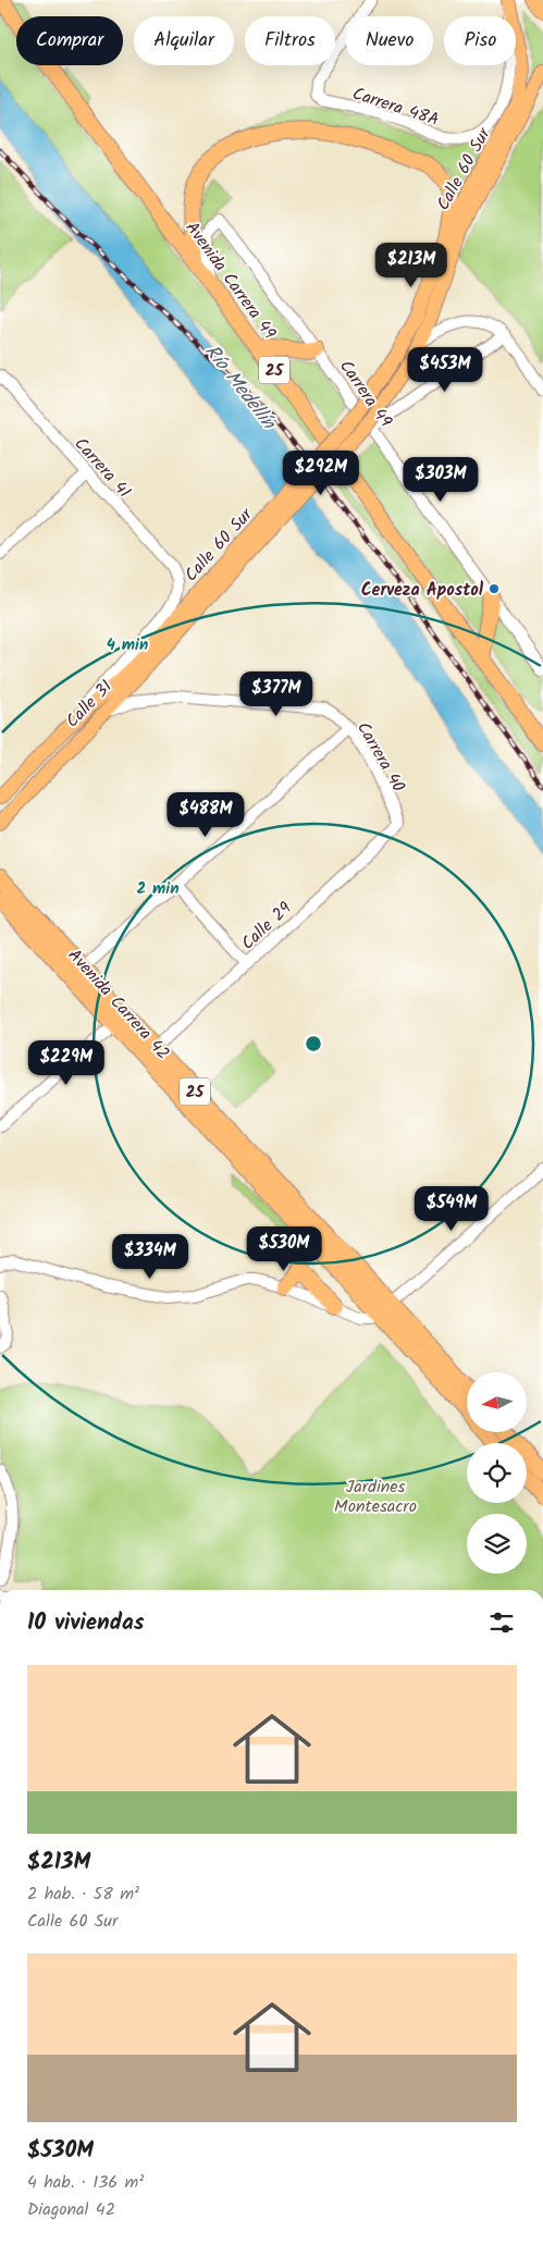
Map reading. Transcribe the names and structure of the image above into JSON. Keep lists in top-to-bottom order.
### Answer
{
  "streets": {
    "highway": ["Avenida Carrera 49", "25", "Avenida Carrera 42"],
    "main road": ["Calle 60 Sur", "Calle 31"],
    "street": [
      "Carrera 48A",
      "Carrera 49",
      "Carrera 41",
      "Carrera 40",
      "Calle 29"
    ]
  },
  "crossings": [
    ["Carrera 48A", "Calle 60 Sur"],
    ["Calle 60 Sur", "Calle 31"],
    ["Avenida Carrera 49", "Carrera 49"],
    ["Carrera 41", "Calle 31"],
    ["Calle 31", "Carrera 40"],
    ["Carrera 40", "Calle 29"],
    ["Calle 29", "Avenida Carrera 42"]
  ],
  "water": ["Río Medellín"],
  "parks": ["Jardines Montesacro"],
  "places": ["Cerveza Apostol"],
  "north": "left",
  "page": {
    "chip": [
      "Comprar",
      "Alquilar",
      "Filtros",
      "Nuevo",
      "Piso"
    ],
    "price": [
      "$213M",
      "$453M",
      "$292M",
      "$303M",
      "$377M",
      "$488M",
      "$229M",
      "$549M",
      "$530M",
      "$334M"
    ],
    "heading": "10 viviendas",
    "list": [
      {
        "name": "$213M",
        "note": "2 hab. · 58 m² · Calle 60 Sur"
      },
      {
        "name": "$530M",
        "note": "4 hab. · 136 m² · Diagonal 42"
      }
    ]
  },
  "rings": ["4 min", "2 min"]
}
